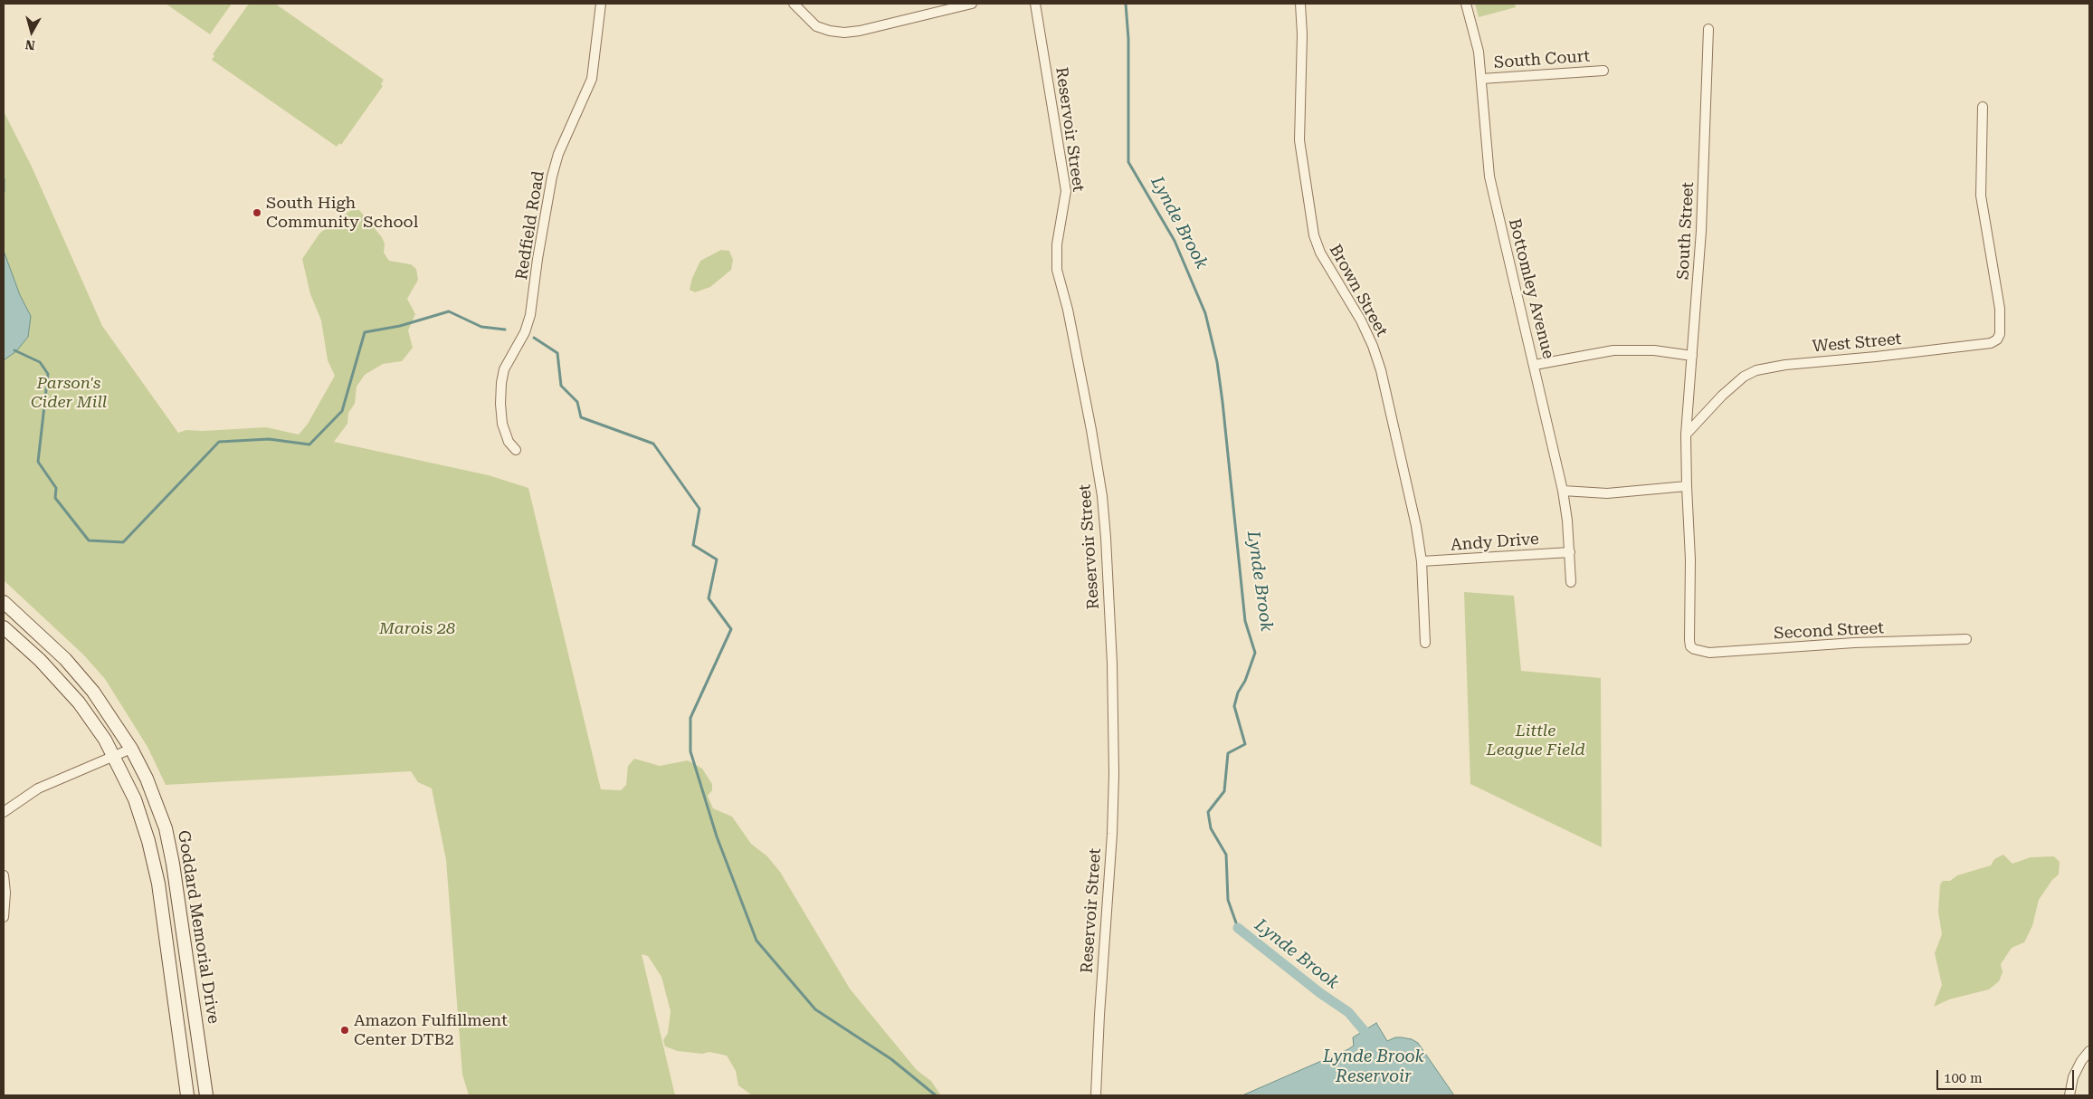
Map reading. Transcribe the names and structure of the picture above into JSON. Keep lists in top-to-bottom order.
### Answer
{
  "streets": {
    "main road": ["Goddard Memorial Drive"],
    "street": [
      "South Court",
      "Reservoir Street",
      "Redfield Road",
      "South Street",
      "Bottomley Avenue",
      "Brown Street",
      "West Street",
      "Andy Drive",
      "Second Street"
    ]
  },
  "crossings": [
    ["South Court", "Bottomley Avenue"],
    ["South Street", "West Street"],
    ["Bottomley Avenue", "Andy Drive"],
    ["Brown Street", "Andy Drive"]
  ],
  "water": ["Lynde Brook", "Lynde Brook Reservoir"],
  "parks": ["Parson's Cider Mill", "Marois 28", "Little League Field"],
  "places": ["South High Community School", "Amazon Fulfillment Center DTB2"],
  "scale_bar": "100 m",
  "north": "bottom"
}
